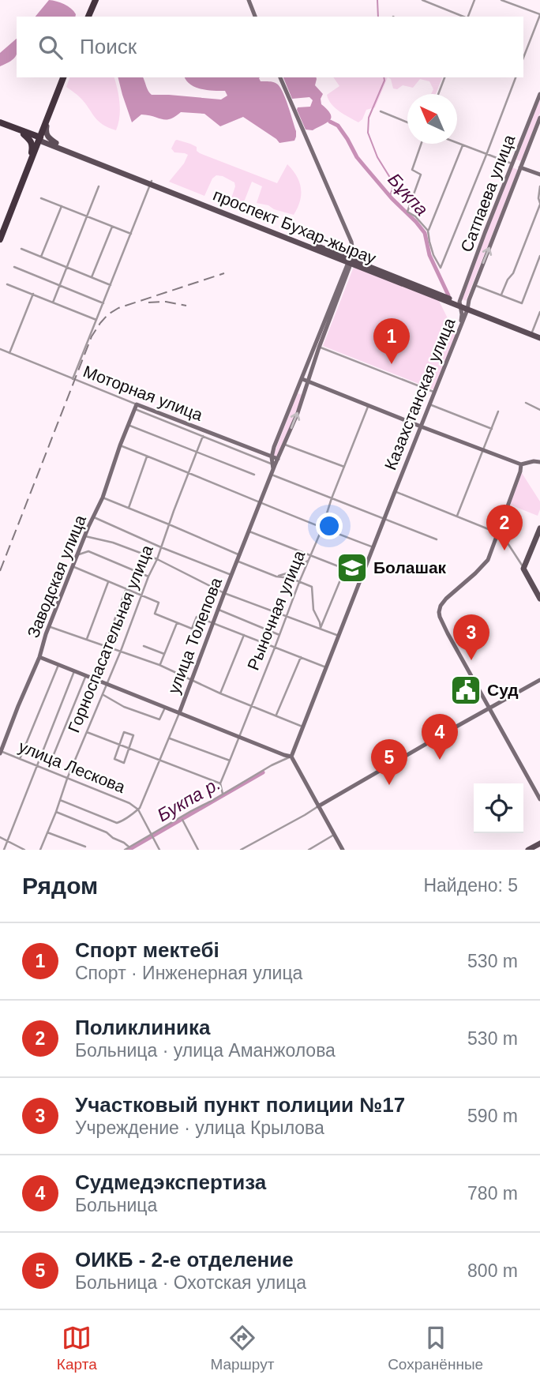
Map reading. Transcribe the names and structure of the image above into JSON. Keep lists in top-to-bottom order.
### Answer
{
  "streets": {
    "main road": ["проспект Бухар-жырау"],
    "street": [
      "Сатпаева улица",
      "Моторная улица",
      "Казахстанская улица",
      "Заводская улица",
      "Рыночная улица",
      "улица Толепова",
      "Горноспасательная улица",
      "улица Лескова"
    ]
  },
  "crossings": [
    ["Сатпаева улица", "проспект Бухар-жырау"],
    ["Сатпаева улица", "Казахстанская улица"],
    ["проспект Бухар-жырау", "Казахстанская улица"],
    ["проспект Бухар-жырау", "улица Толепова"],
    ["Моторная улица", "Казахстанская улица"],
    ["Моторная улица", "Заводская улица"],
    ["Моторная улица", "Рыночная улица"],
    ["Моторная улица", "улица Толепова"],
    ["Моторная улица", "Горноспасательная улица"],
    ["Заводская улица", "улица Лескова"],
    ["улица Толепова", "улица Лескова"],
    ["Горноспасательная улица", "улица Лескова"]
  ],
  "water": ["Бұқпа", "Букпа р."],
  "places": {
    "school or university": ["Болашак"],
    "public building": ["Суд"]
  },
  "north": "top left",
  "page": {
    "search": "Поиск",
    "pins": [
      "1",
      "2",
      "3",
      "4",
      "5"
    ],
    "heading": ["Рядом", "Найдено: 5"],
    "list": [
      {
        "mark": "1",
        "name": "Спорт мектебі",
        "note": "Спорт · Инженерная улица",
        "value": "530 m"
      },
      {
        "mark": "2",
        "name": "Поликлиника",
        "note": "Больница · улица Аманжолова",
        "value": "530 m"
      },
      {
        "mark": "3",
        "name": "Участковый пункт полиции №17",
        "note": "Учреждение · улица Крылова",
        "value": "590 m"
      },
      {
        "mark": "4",
        "name": "Судмедэкспертиза",
        "note": "Больница",
        "value": "780 m"
      },
      {
        "mark": "5",
        "name": "ОИКБ - 2-е отделение",
        "note": "Больница · Охотская улица",
        "value": "800 m"
      }
    ],
    "nav": ["Карта", "Маршрут", "Сохранённые"]
  }
}
